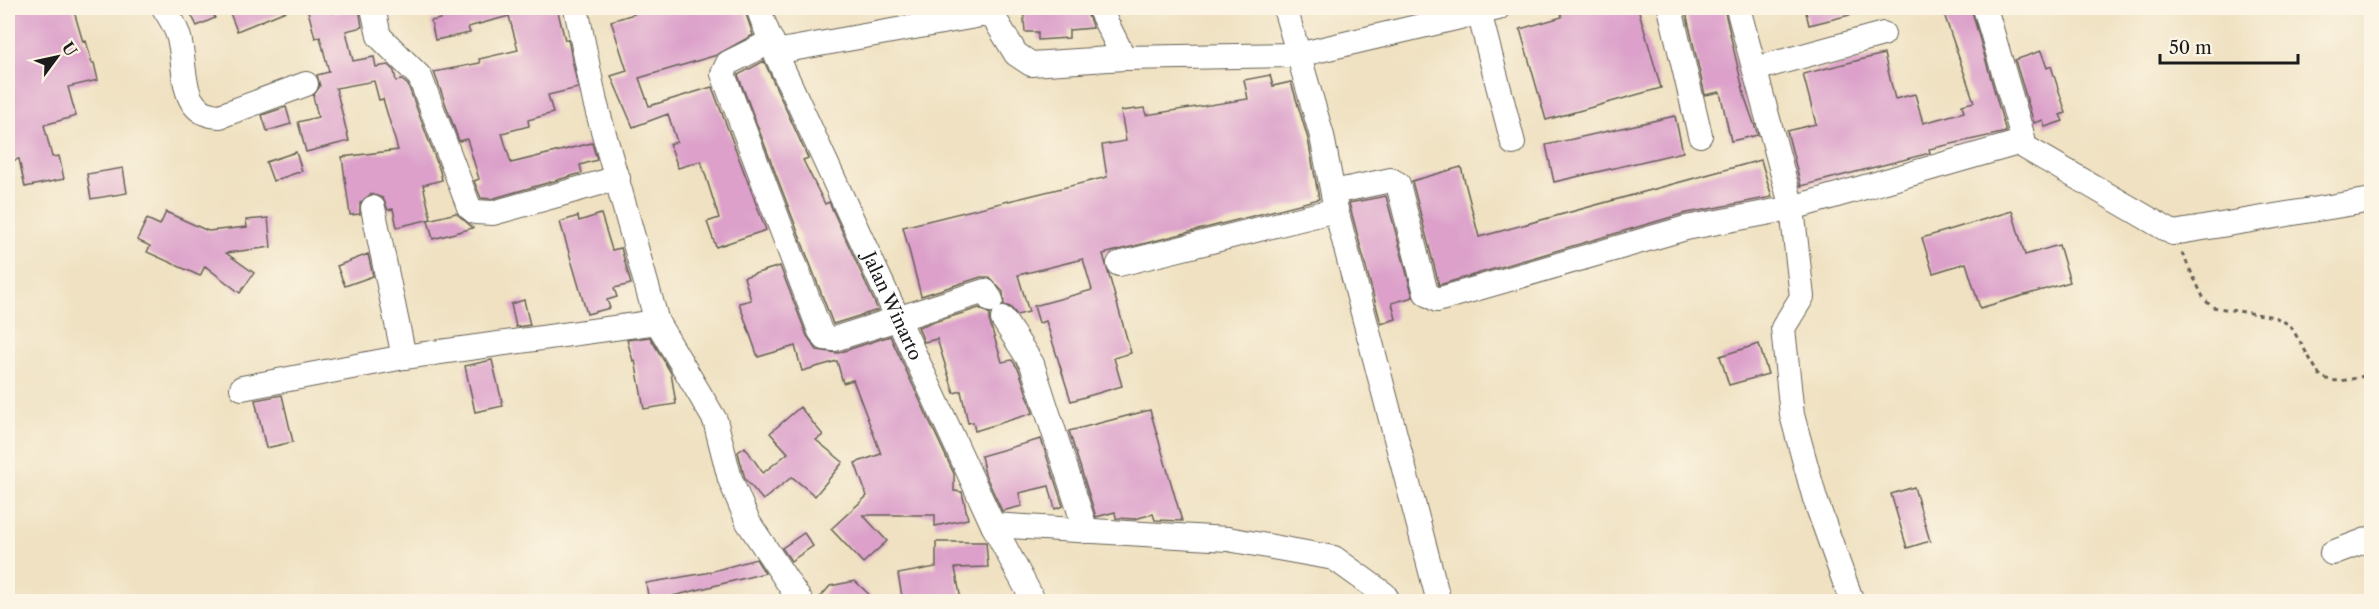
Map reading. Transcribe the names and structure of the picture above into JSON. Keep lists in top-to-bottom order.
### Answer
{
  "streets": {
    "street": ["Jalan Winarto"]
  },
  "scale_bar": "50 m",
  "north": "top right"
}
